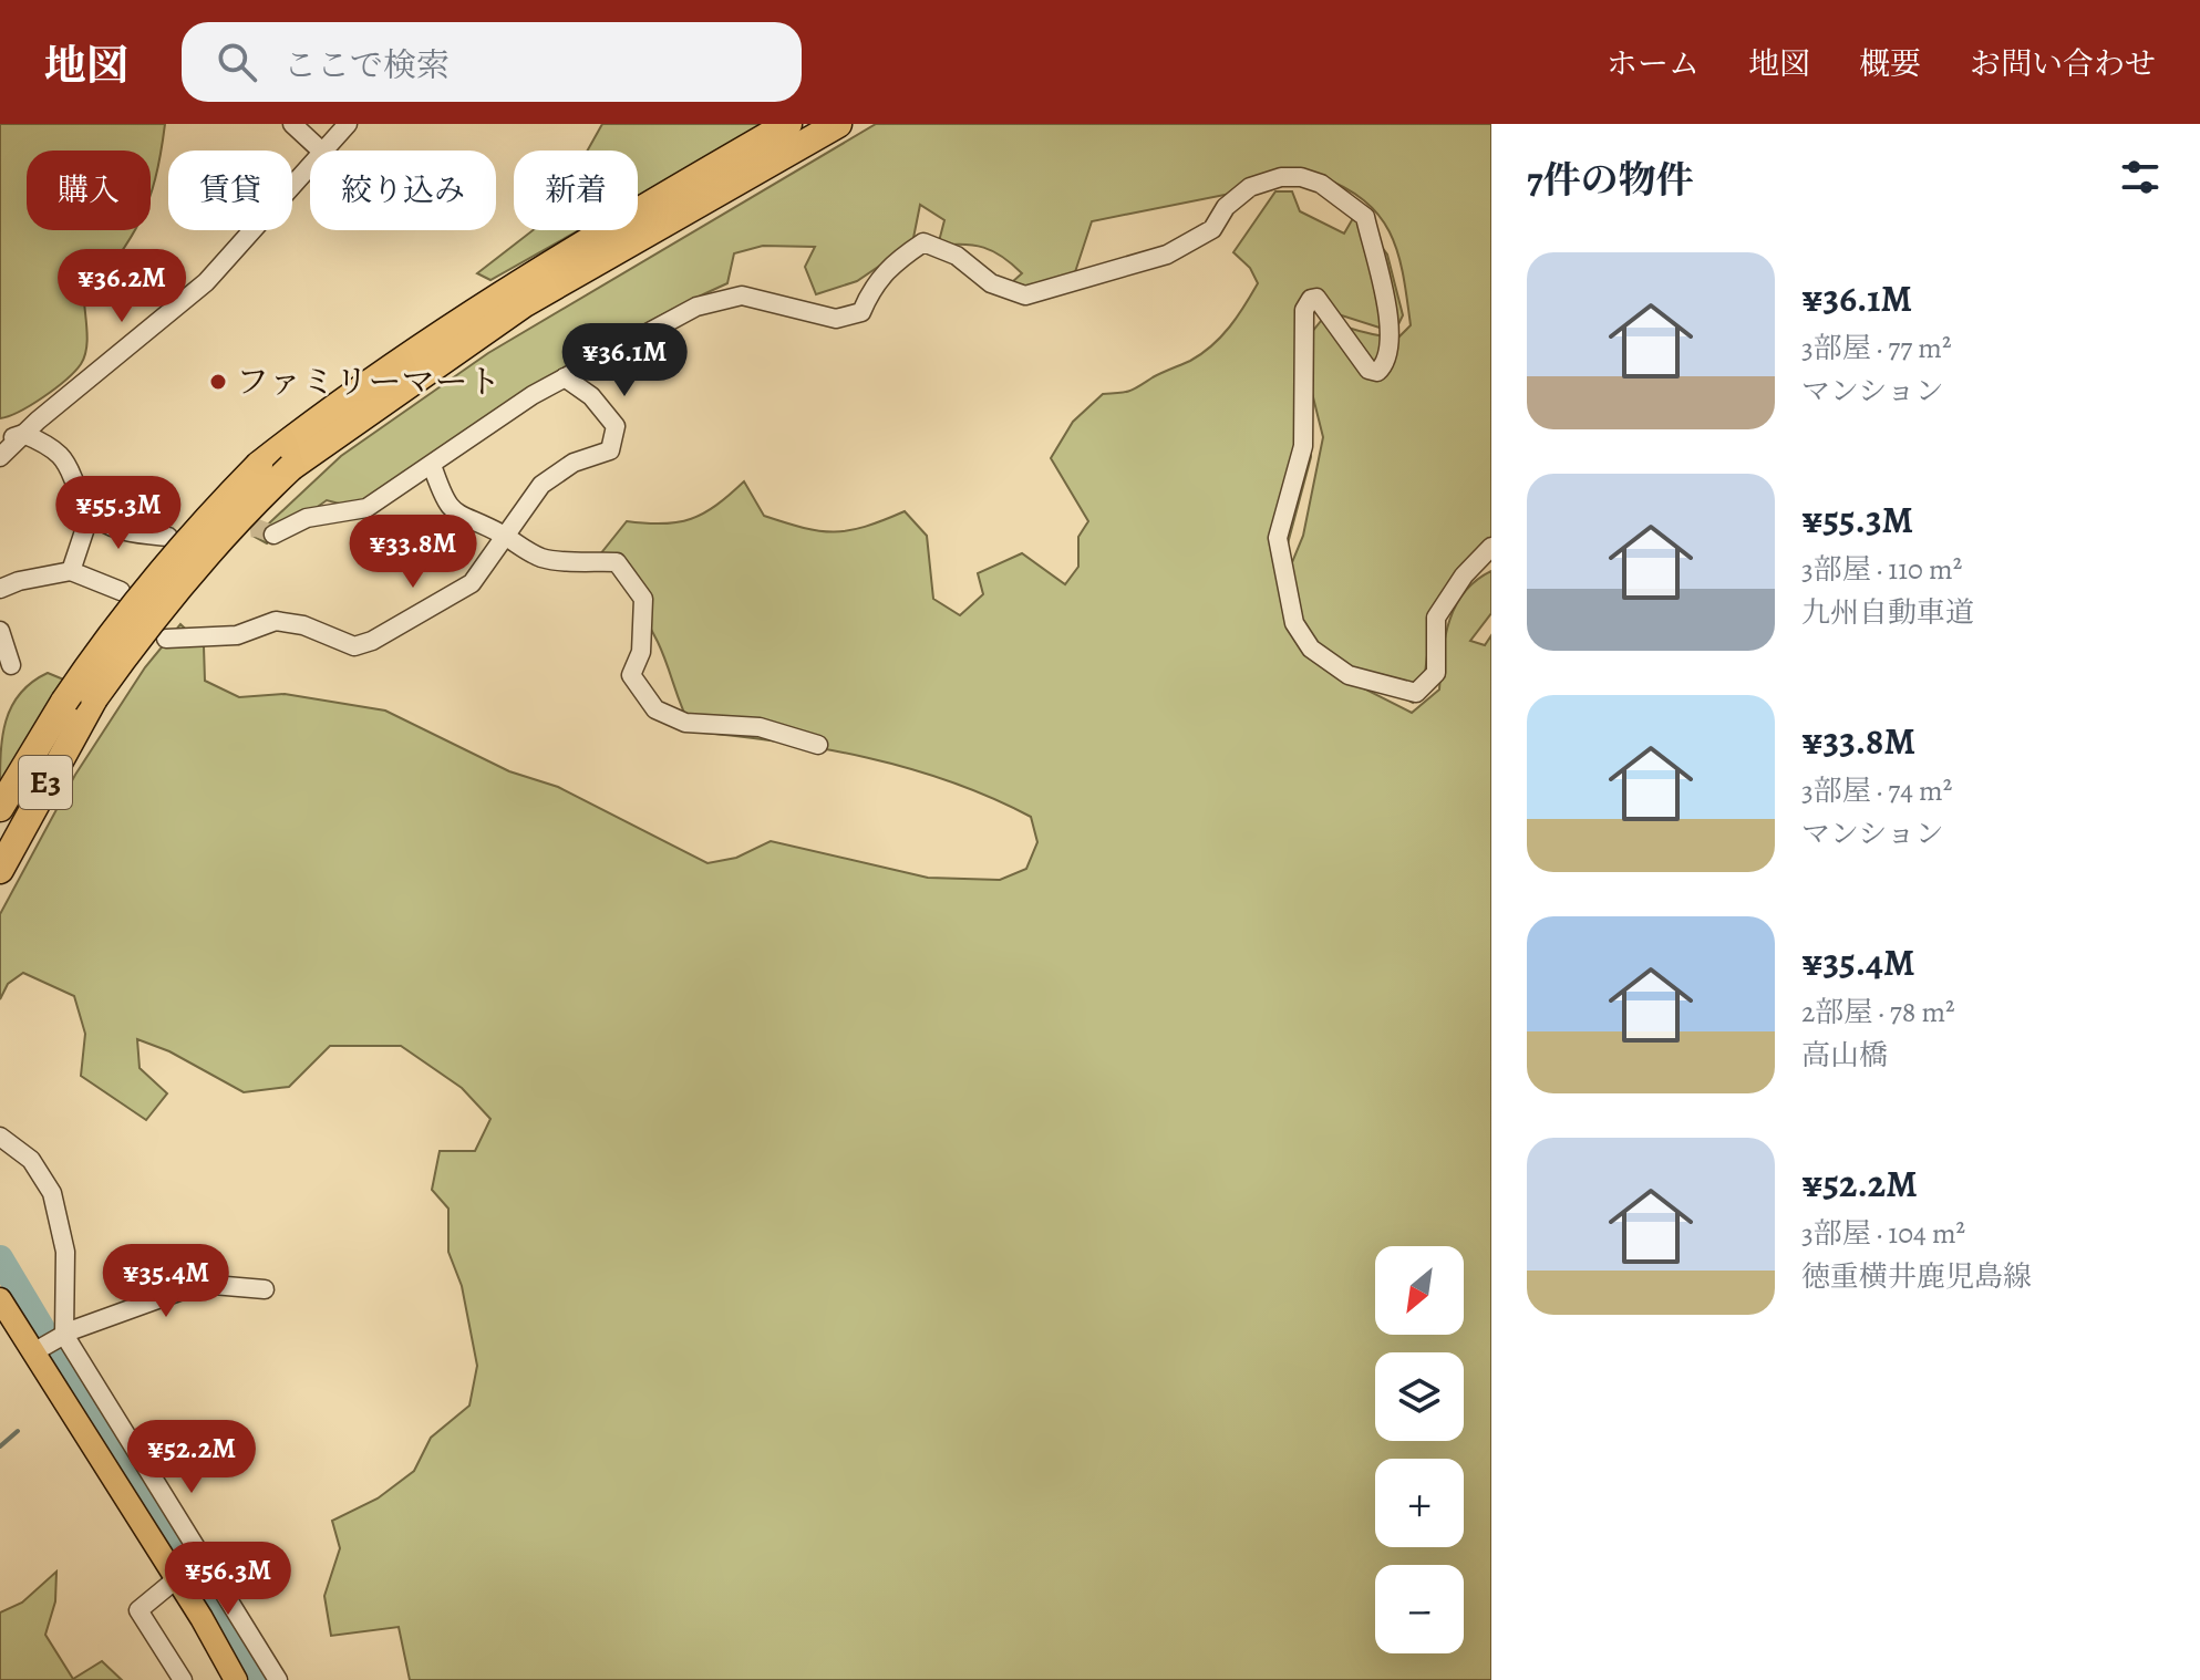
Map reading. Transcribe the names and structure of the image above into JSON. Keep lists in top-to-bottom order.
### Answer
{
  "streets": {
    "highway": ["E3"]
  },
  "places": ["ファミリーマート"],
  "north": "bottom left",
  "page": {
    "header": "地図",
    "search": "ここで検索",
    "nav": [
      "ホーム",
      "地図",
      "概要",
      "お問い合わせ"
    ],
    "heading": "7件の物件",
    "chip": [
      "購入",
      "賃貸",
      "絞り込み",
      "新着"
    ],
    "list": [
      {
        "name": "¥36.1M",
        "note": "3部屋 · 77 m² · マンション"
      },
      {
        "name": "¥55.3M",
        "note": "3部屋 · 110 m² · 九州自動車道"
      },
      {
        "name": "¥33.8M",
        "note": "3部屋 · 74 m² · マンション"
      },
      {
        "name": "¥35.4M",
        "note": "2部屋 · 78 m² · 高山橋"
      },
      {
        "name": "¥52.2M",
        "note": "3部屋 · 104 m² · 徳重横井鹿児島線"
      }
    ],
    "price": [
      "¥36.2M",
      "¥36.1M",
      "¥55.3M",
      "¥33.8M",
      "¥35.4M",
      "¥52.2M",
      "¥56.3M"
    ],
    "map_buttons": ["+", "−"]
  }
}
